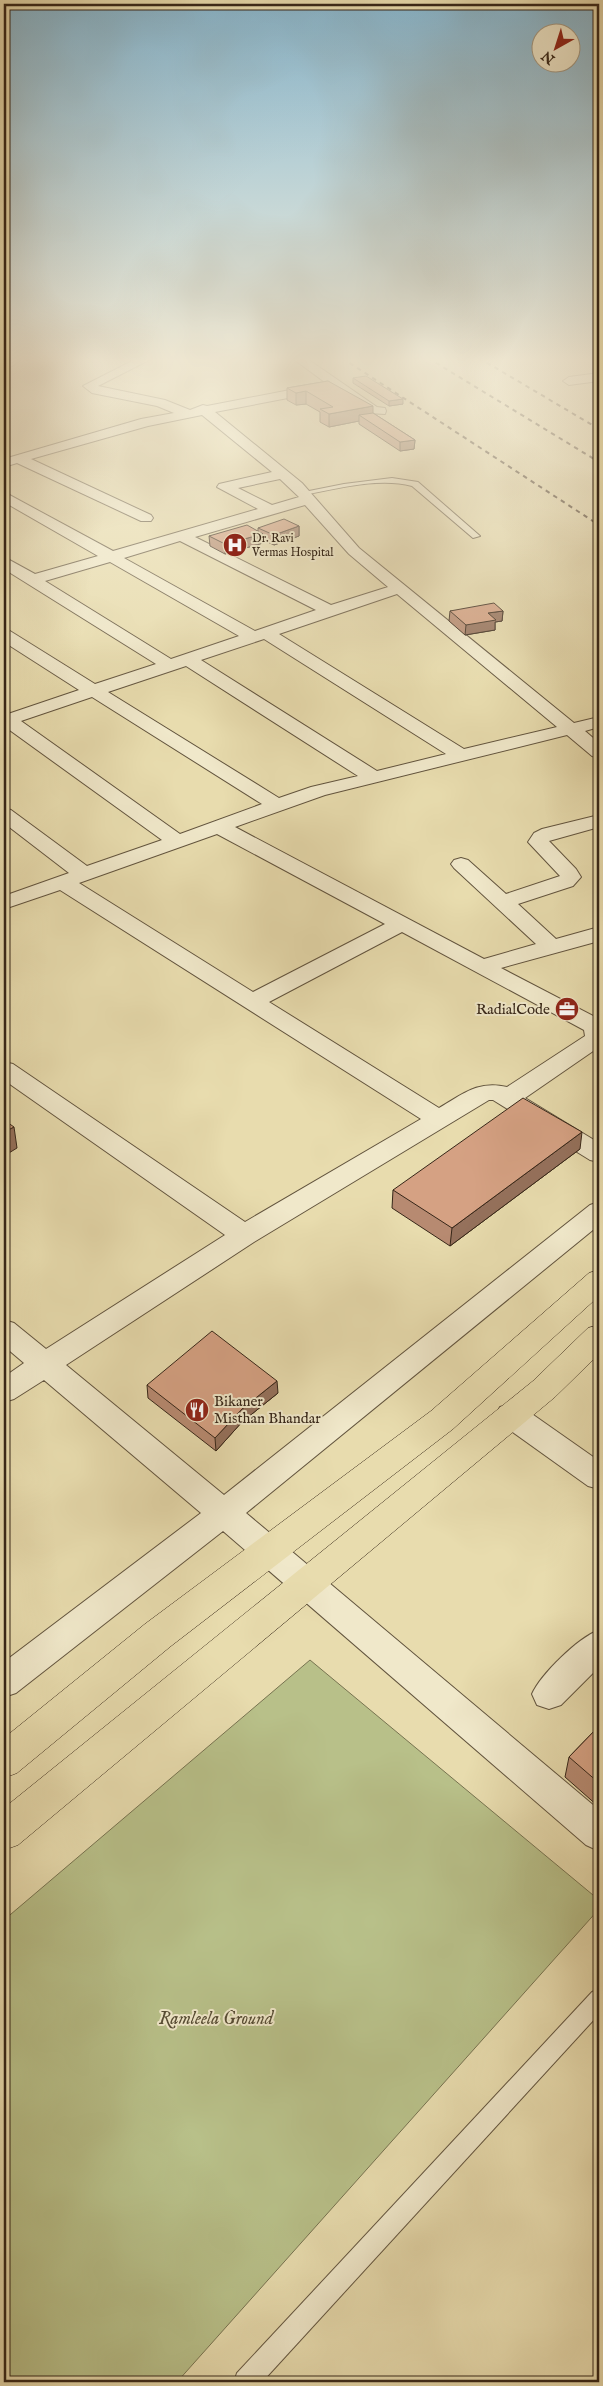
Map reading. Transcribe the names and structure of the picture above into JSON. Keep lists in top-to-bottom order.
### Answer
{
  "parks": ["Ramleela Ground"],
  "places": {
    "hospital": ["Dr. Ravi Vermas Hospital"],
    "office": ["RadialCode"],
    "restaurant": ["Bikaner Misthan Bhandar"]
  },
  "north": "bottom left"
}
